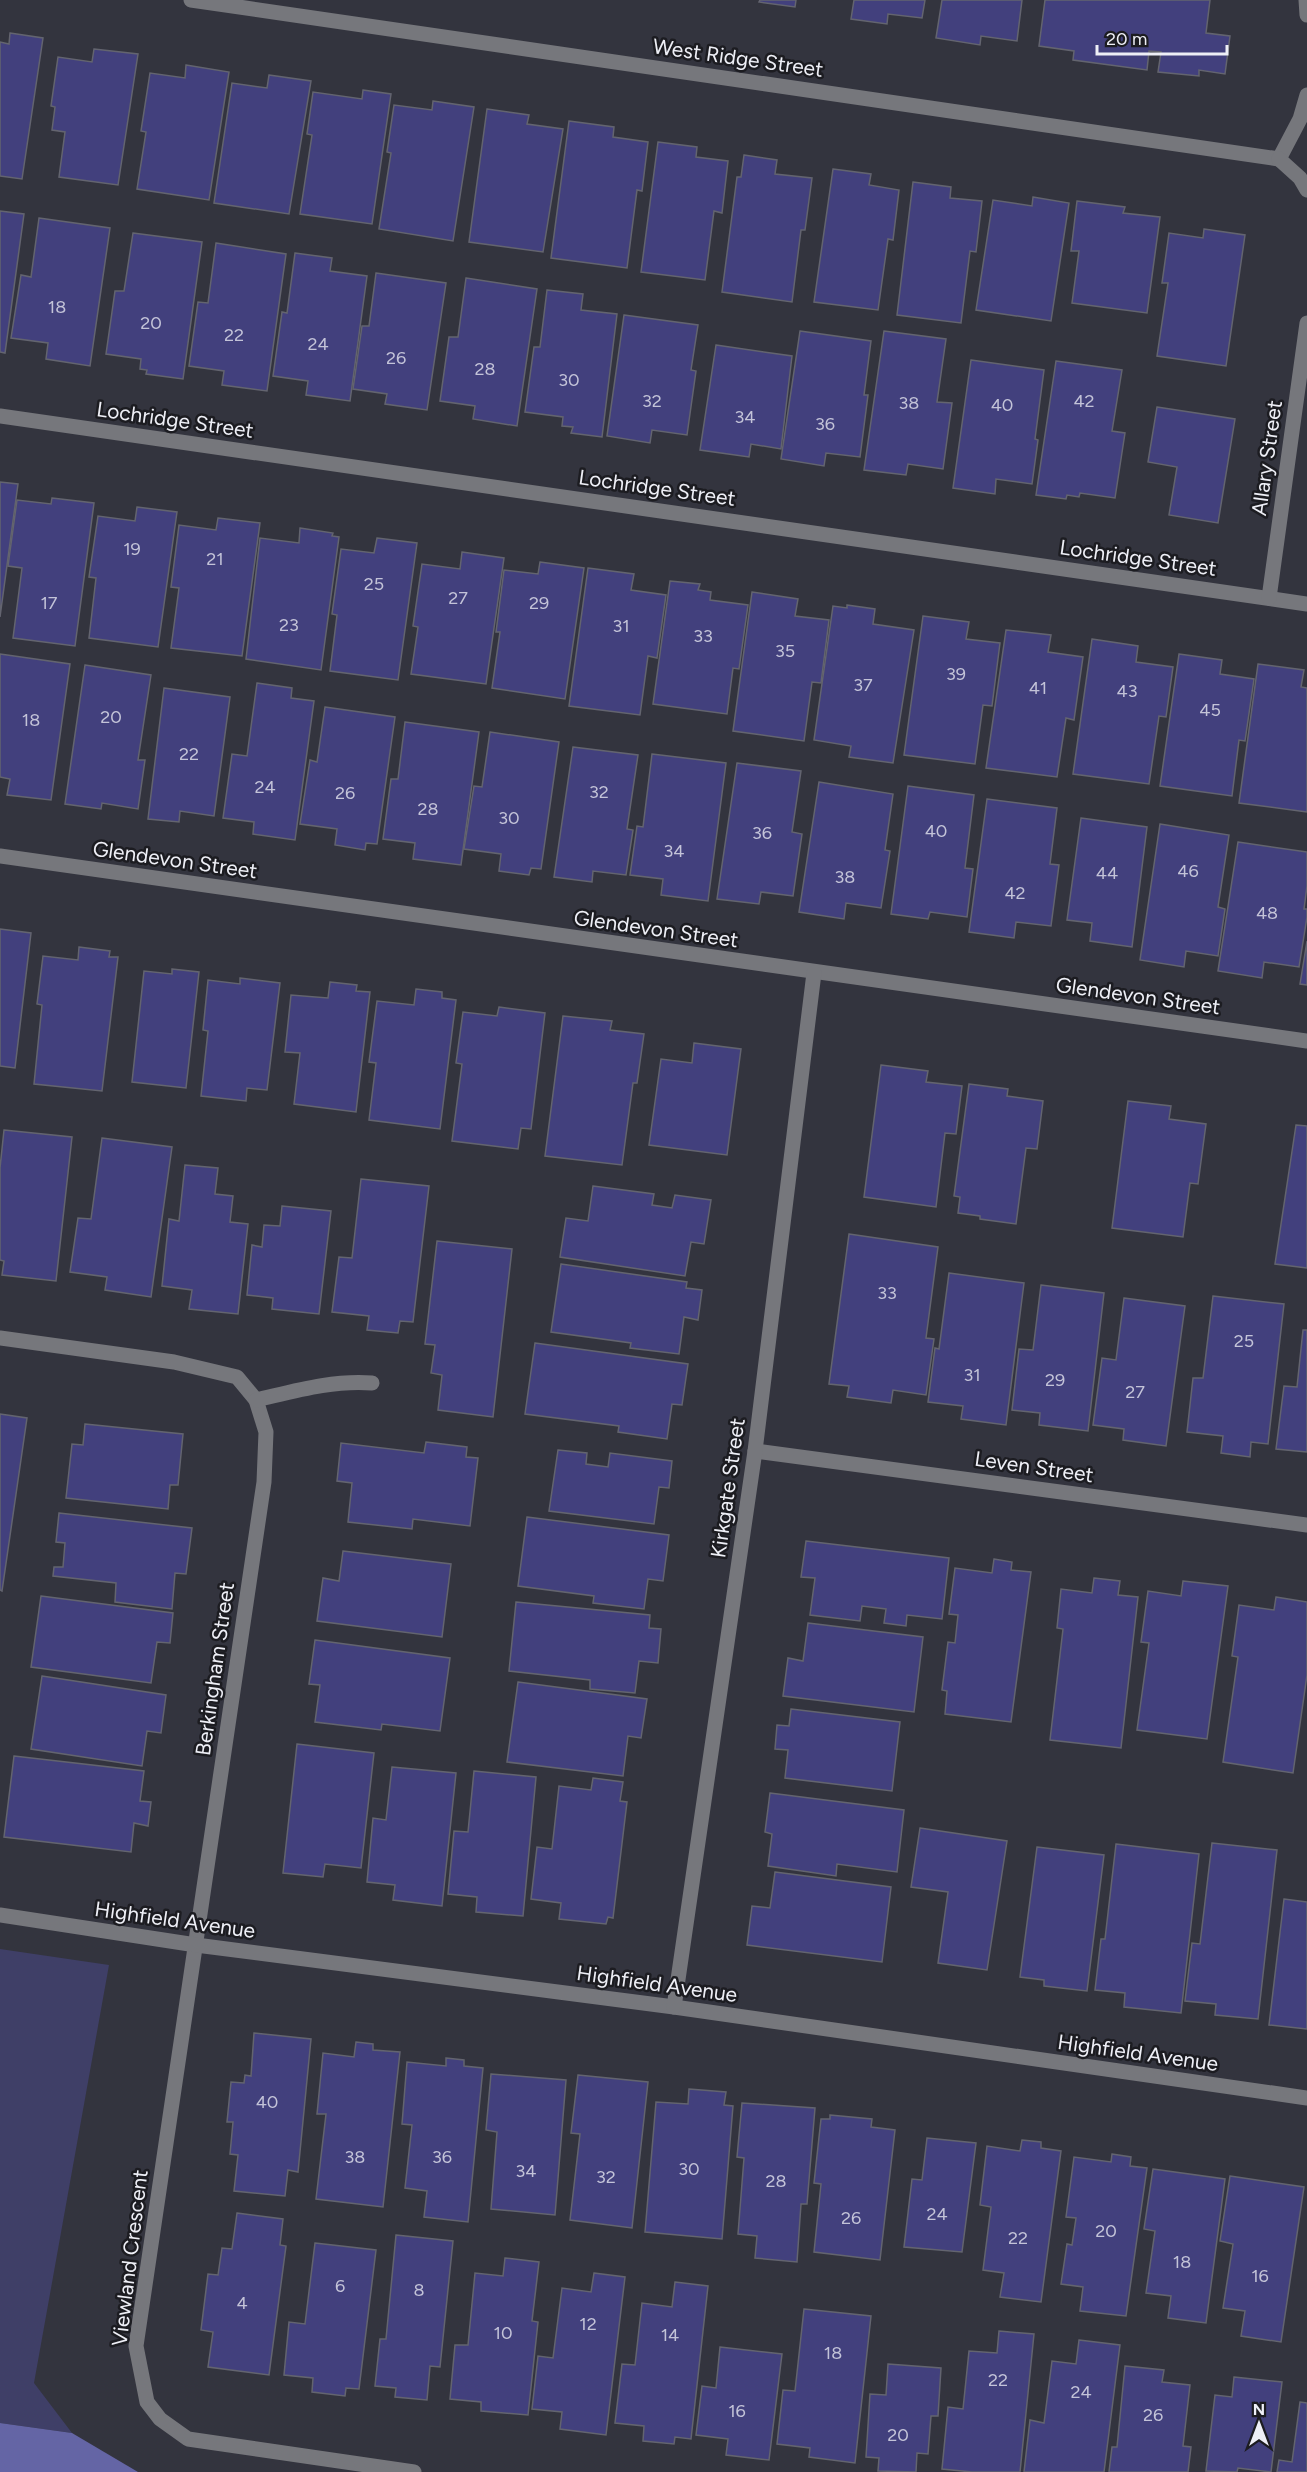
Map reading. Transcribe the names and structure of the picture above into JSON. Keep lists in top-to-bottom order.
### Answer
{
  "streets": {
    "street": [
      "West Ridge Street",
      "Lochridge Street",
      "Allary Street",
      "Glendevon Street",
      "Leven Street",
      "Kirkgate Street",
      "Berkingham Street",
      "Highfield Avenue",
      "Viewland Crescent"
    ]
  },
  "crossings": [
    ["Lochridge Street", "Allary Street"],
    ["Glendevon Street", "Kirkgate Street"],
    ["Leven Street", "Kirkgate Street"],
    ["Kirkgate Street", "Highfield Avenue"],
    ["Berkingham Street", "Highfield Avenue"],
    ["Berkingham Street", "Viewland Crescent"],
    ["Highfield Avenue", "Viewland Crescent"]
  ],
  "house_numbers": [
    "18",
    "20",
    "22",
    "24",
    "26",
    "28",
    "30",
    "32",
    "42",
    "38",
    "40",
    "34",
    "36",
    "19",
    "21",
    "25",
    "27",
    "17",
    "29",
    "23",
    "31",
    "33",
    "35",
    "39",
    "37",
    "41",
    "43",
    "45",
    "20",
    "18",
    "22",
    "24",
    "32",
    "26",
    "28",
    "30",
    "40",
    "36",
    "34",
    "46",
    "44",
    "38",
    "42",
    "48",
    "33",
    "25",
    "31",
    "29",
    "27",
    "40",
    "38",
    "36",
    "30",
    "34",
    "32",
    "28",
    "24",
    "26",
    "20",
    "22",
    "18",
    "16",
    "6",
    "8",
    "4",
    "12",
    "10",
    "14",
    "18",
    "22",
    "24",
    "16",
    "26",
    "20"
  ],
  "scale_bar": "20 m",
  "north": "top"
}
